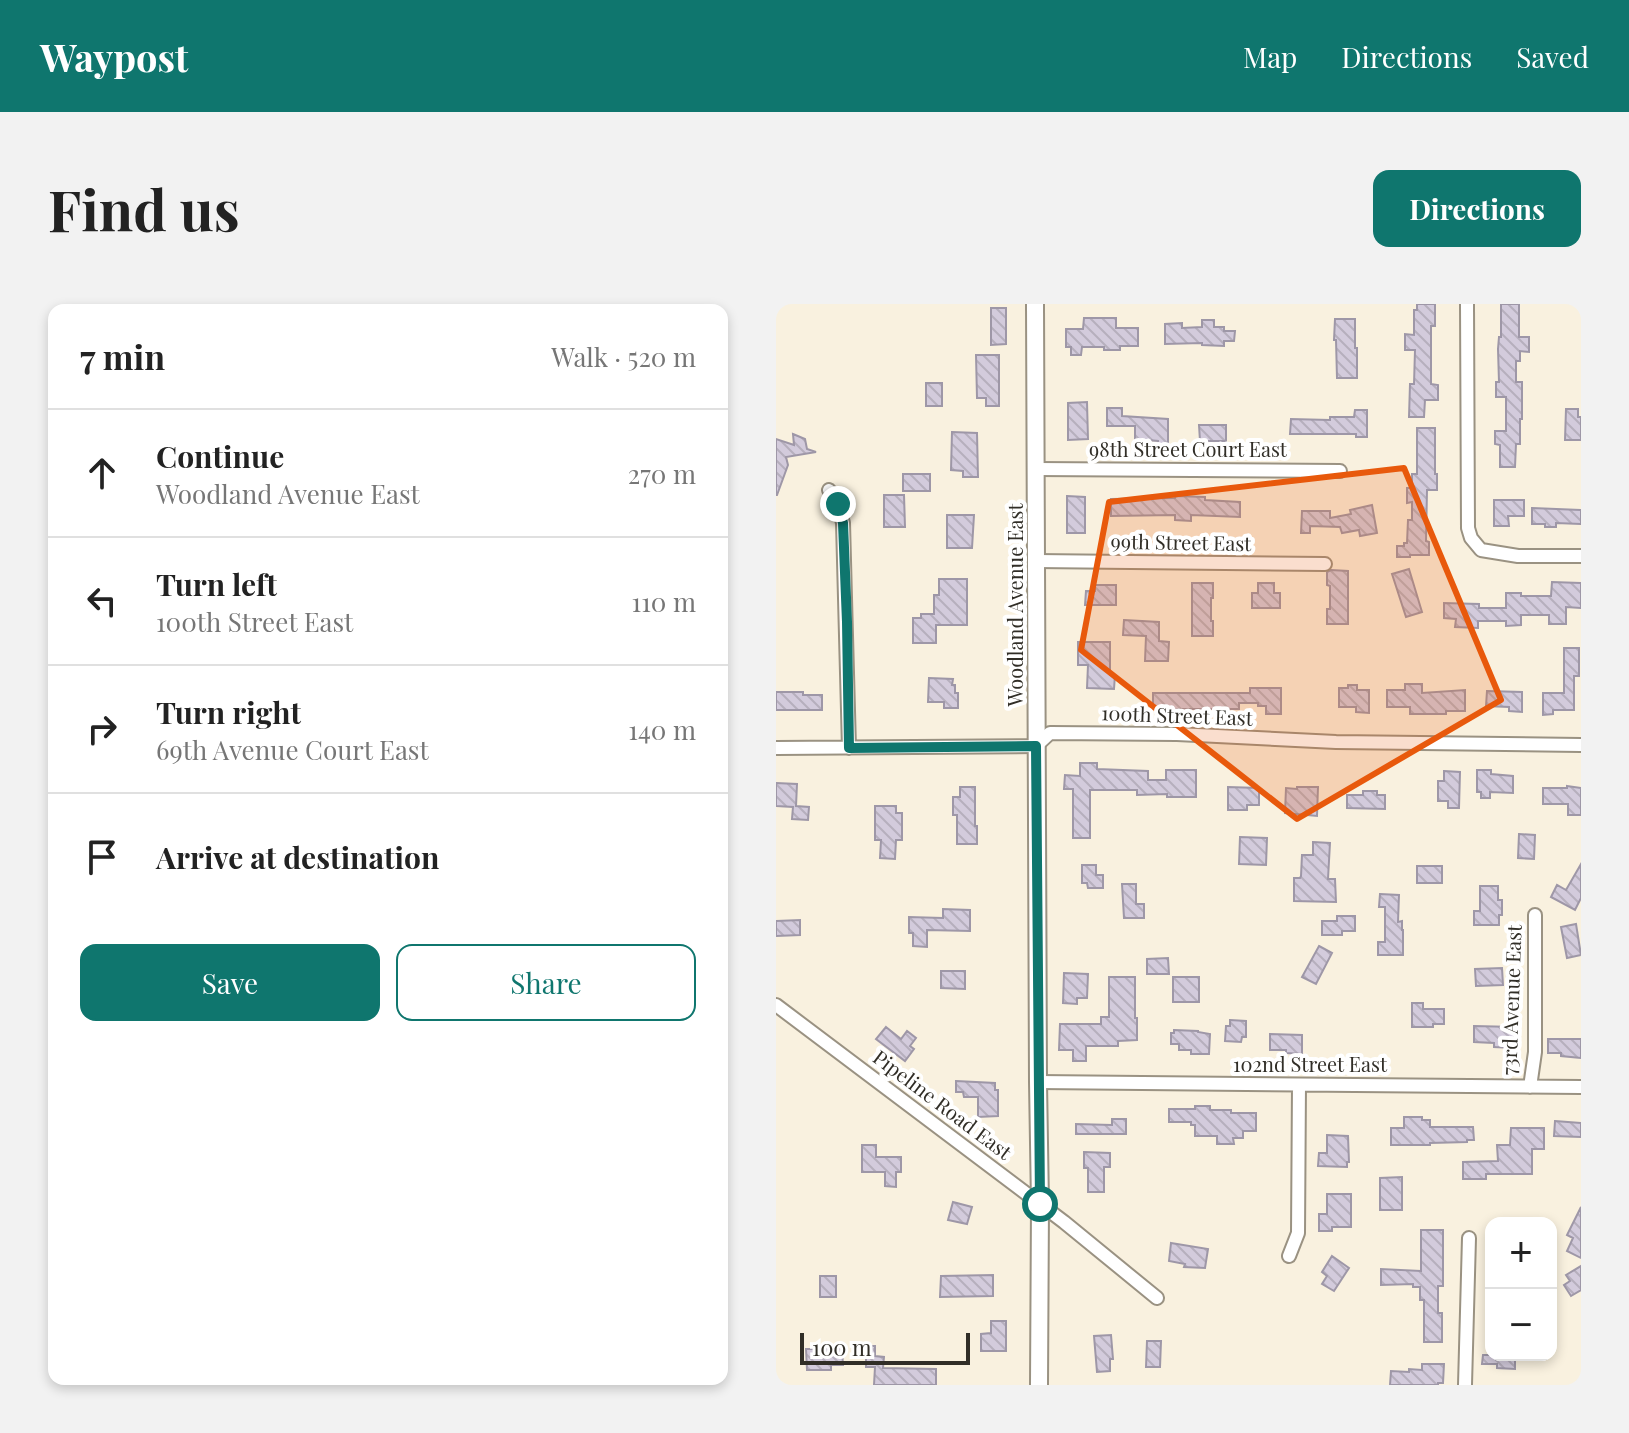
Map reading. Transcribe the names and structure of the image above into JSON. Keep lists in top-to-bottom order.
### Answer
{
  "streets": {
    "street": [
      "98th Street Court East",
      "99th Street East",
      "Woodland Avenue East",
      "100th Street East",
      "73rd Avenue East",
      "102nd Street East",
      "Pipeline Road East"
    ]
  },
  "crossings": [
    ["98th Street Court East", "Woodland Avenue East"],
    ["99th Street East", "Woodland Avenue East"],
    ["Woodland Avenue East", "100th Street East"],
    ["Woodland Avenue East", "102nd Street East"],
    ["Woodland Avenue East", "Pipeline Road East"],
    ["73rd Avenue East", "102nd Street East"]
  ],
  "scale_bar": "100 m",
  "page": {
    "header": "Waypost",
    "nav": ["Map", "Directions", "Saved"],
    "buttons": [
      "Directions",
      ["Save", "Share"]
    ],
    "title": "Find us",
    "heading": ["7 min", "Walk · 520 m"],
    "list": [
      ["Continue", "Woodland Avenue East", "270 m"],
      ["Turn left", "100th Street East", "110 m"],
      ["Turn right", "69th Avenue Court East", "140 m"],
      "Arrive at destination"
    ],
    "map_buttons": ["+", "−"],
    "scale": "100 m"
  }
}
